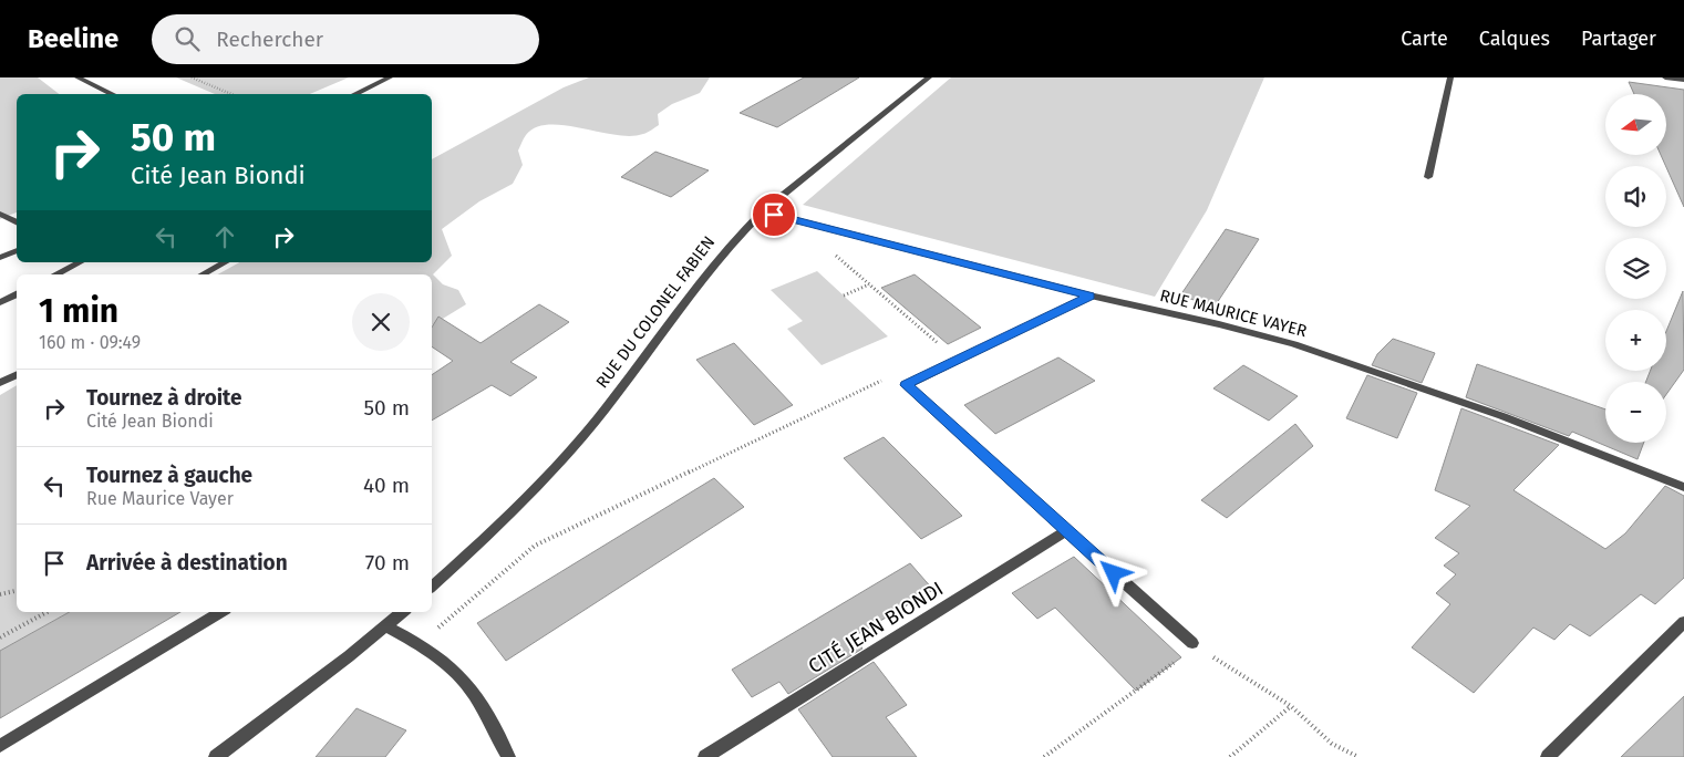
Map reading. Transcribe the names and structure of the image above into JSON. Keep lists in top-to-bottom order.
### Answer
{
  "streets": {
    "street": ["RUE DU COLONEL FABIEN", "RUE MAURICE VAYER", "CITÉ JEAN BIONDI"]
  },
  "crossings": [
    ["RUE DU COLONEL FABIEN", "RUE MAURICE VAYER"]
  ],
  "north": "left",
  "page": {
    "header": "Beeline",
    "search": "Rechercher",
    "nav": ["Carte", "Calques", "Partager"],
    "map_buttons": ["+", "−"],
    "turn": ["50 m", "Cité Jean Biondi"],
    "heading": ["1 min", "160 m · 09:49"],
    "list": [
      {
        "name": "Tournez à droite",
        "note": "Cité Jean Biondi",
        "value": "50 m"
      },
      {
        "name": "Tournez à gauche",
        "note": "Rue Maurice Vayer",
        "value": "40 m"
      },
      {
        "name": "Arrivée à destination",
        "value": "70 m"
      }
    ]
  }
}
